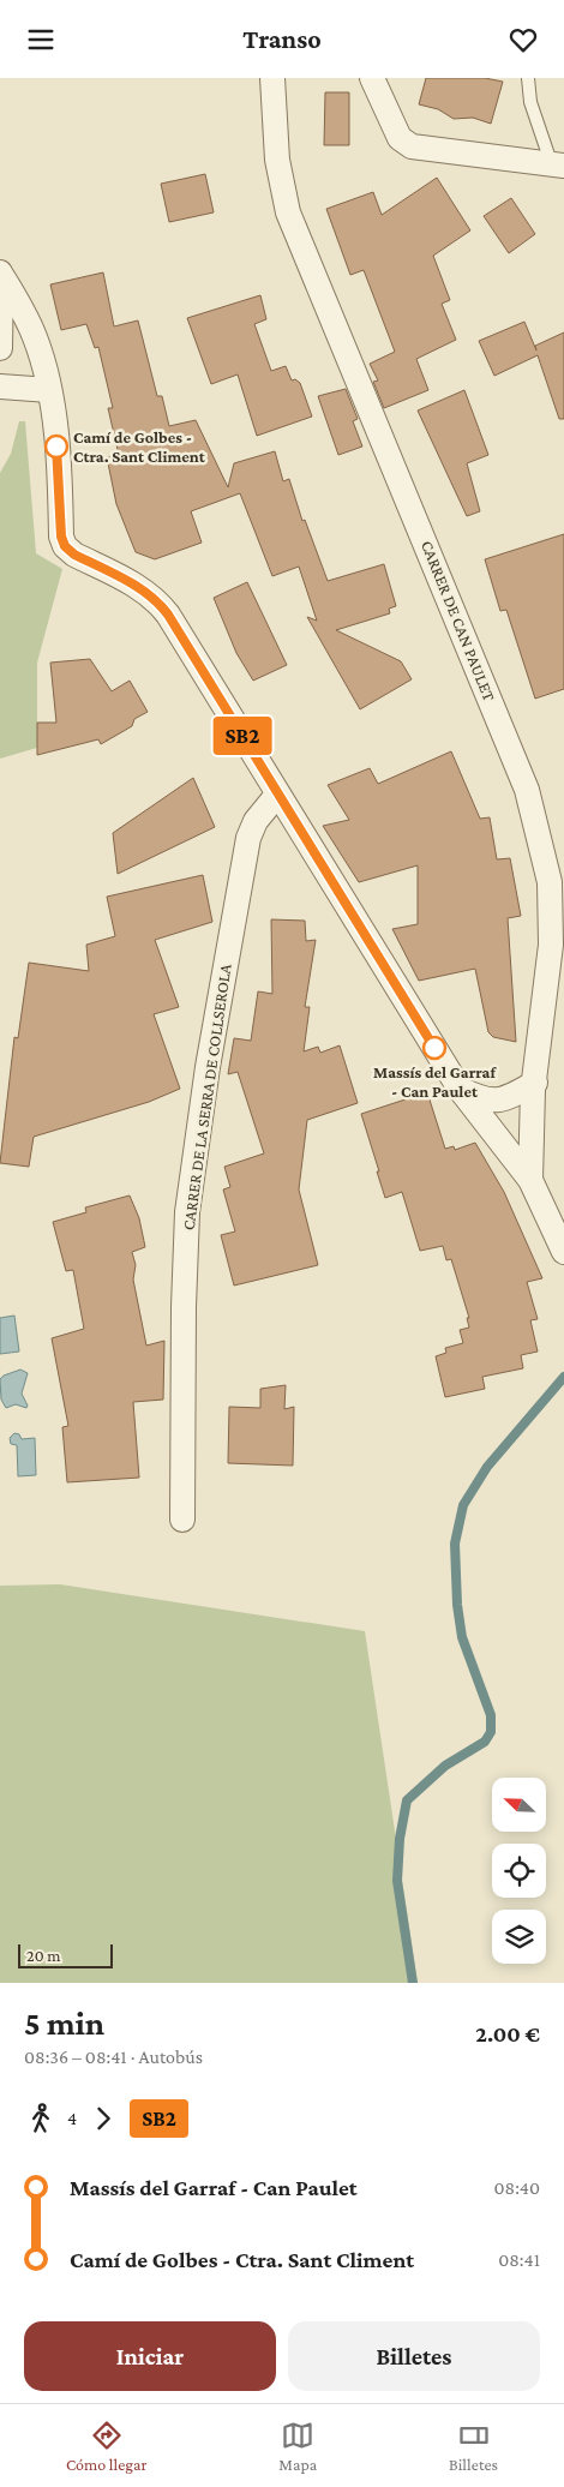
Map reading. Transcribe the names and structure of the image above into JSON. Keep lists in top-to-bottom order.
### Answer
{
  "streets": {
    "street": ["CARRER DE CAN PAULET", "CARRER DE LA SERRA DE COLLSEROLA"]
  },
  "crossings": [
    ["CARRER DE CAN PAULET", "CARRER DE LA SERRA DE COLLSEROLA"]
  ],
  "places": ["Camí de Golbes - Ctra. Sant Climent", "Massís del Garraf - Can Paulet"],
  "lines": ["bus line SB2"],
  "scale_bar": "20 m",
  "north": "top left",
  "page": {
    "header": "Transo",
    "on_map": "SB2",
    "scale": "20 m",
    "heading": ["5 min", "08:36 – 08:41 · Autobús", "2.00 €"],
    "legs": ["4", "SB2"],
    "list": [
      {
        "name": "Massís del Garraf - Can Paulet",
        "value": "08:40"
      },
      {
        "name": "Camí de Golbes - Ctra. Sant Climent",
        "value": "08:41"
      }
    ],
    "buttons": ["Iniciar", "Billetes"],
    "tabs": ["Cómo llegar", "Mapa", "Billetes"]
  }
}
